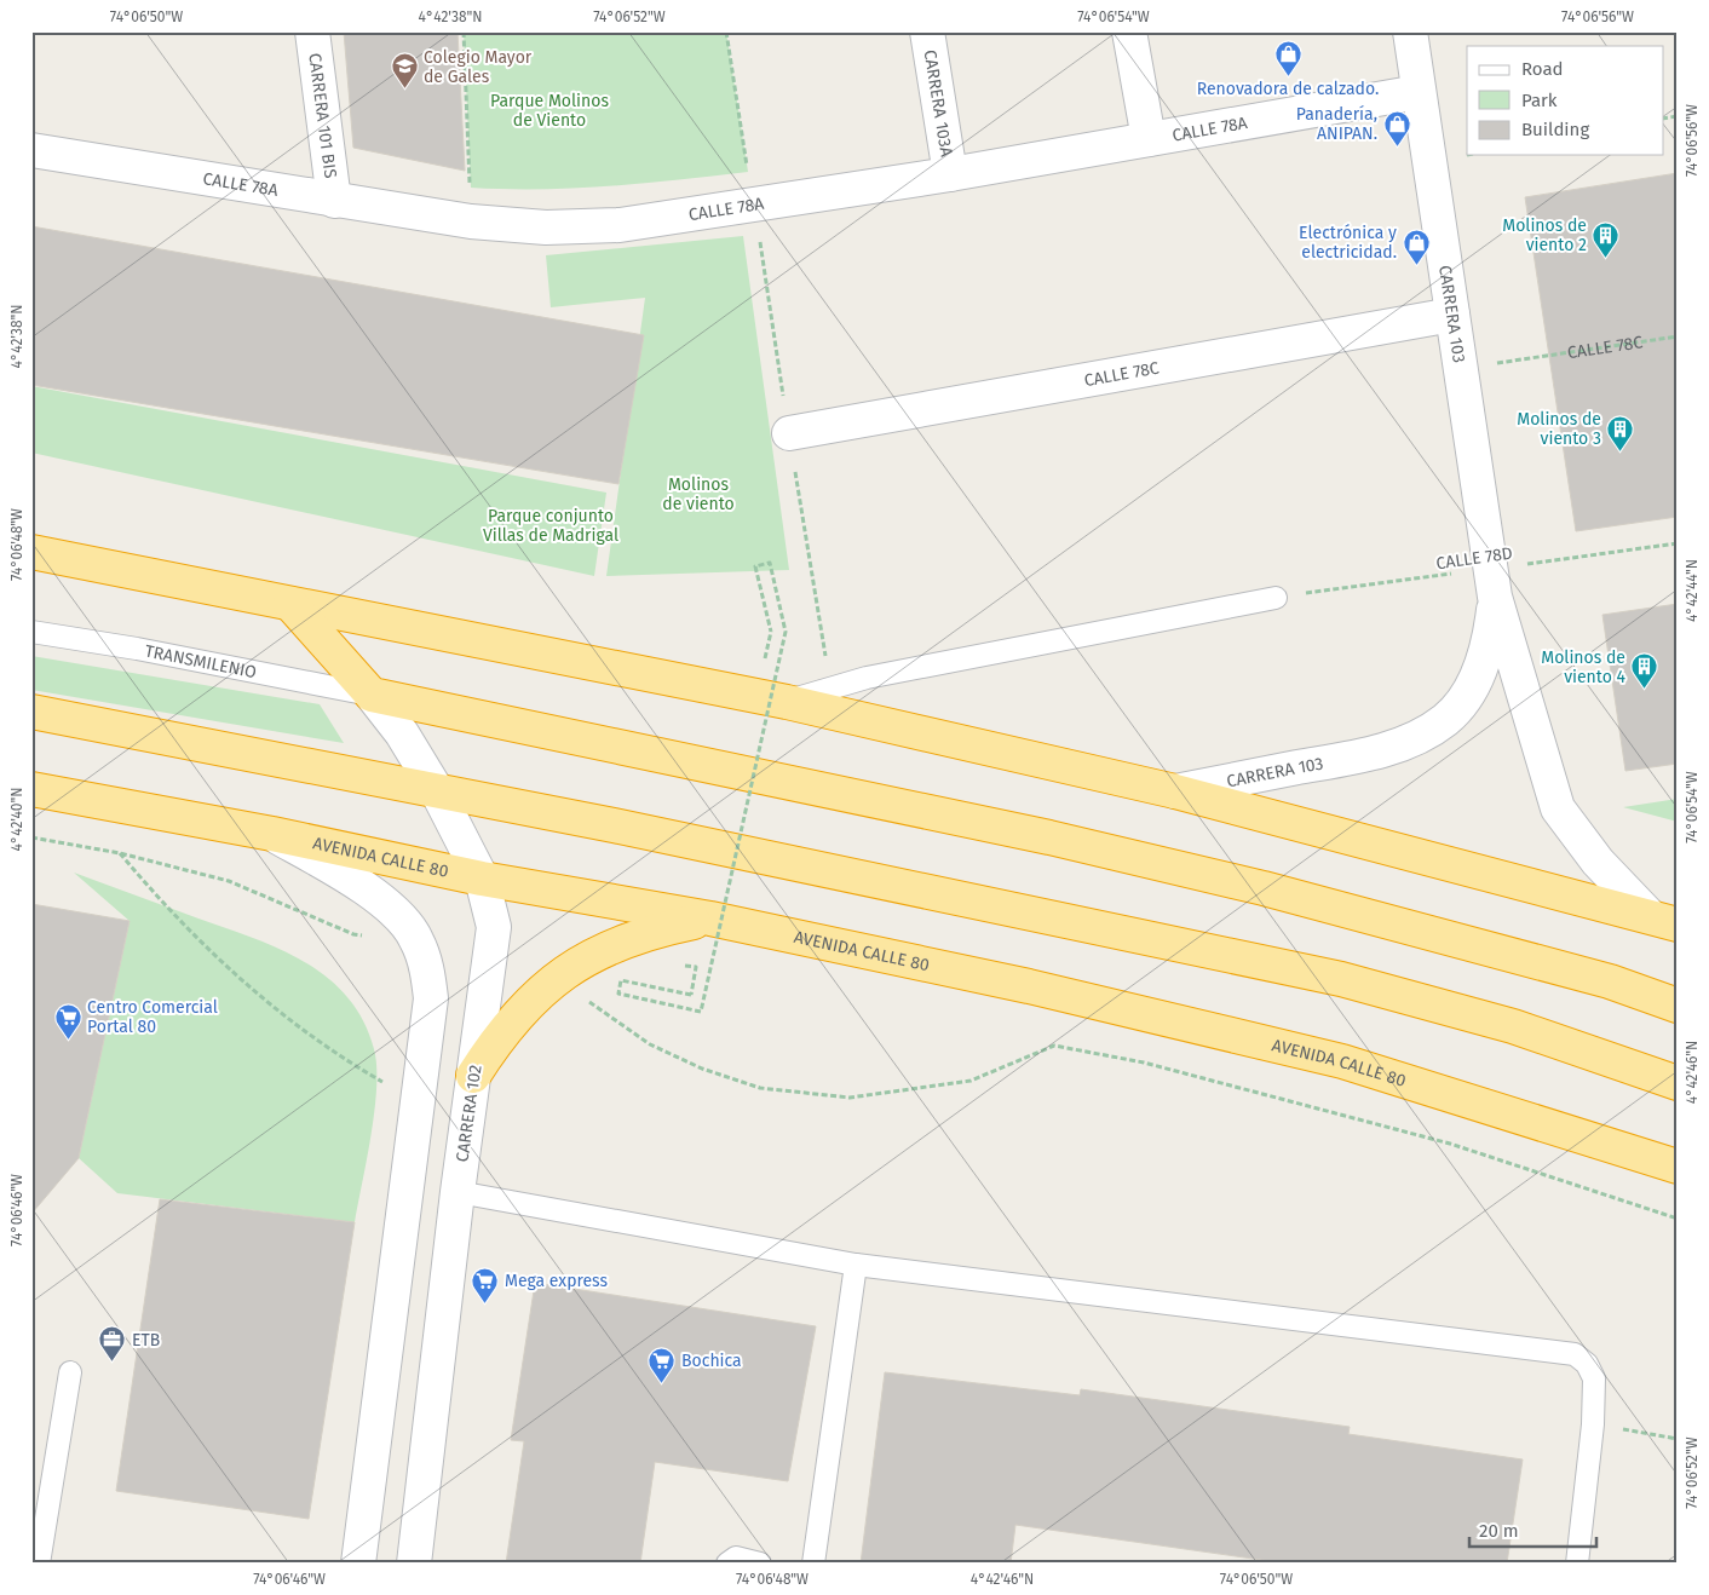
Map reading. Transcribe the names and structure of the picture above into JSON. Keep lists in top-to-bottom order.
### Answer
{
  "streets": {
    "highway": ["AVENIDA CALLE 80"],
    "street": [
      "CARRERA 103A",
      "CARRERA 101 BIS",
      "CALLE 78A",
      "CARRERA 103",
      "CALLE 78C",
      "CARRERA 102"
    ],
    "lane": ["TRANSMILENIO"],
    "path": ["CALLE 78D"]
  },
  "crossings": [
    ["CARRERA 103A", "CALLE 78A"],
    ["CARRERA 101 BIS", "CALLE 78A"],
    ["CALLE 78A", "CARRERA 103"],
    ["CARRERA 103", "CALLE 78C"],
    ["CARRERA 103", "CALLE 78D"],
    ["TRANSMILENIO", "CARRERA 102"],
    ["AVENIDA CALLE 80", "CARRERA 102"]
  ],
  "parks": ["Parque Molinos de Viento", "Molinos de viento", "Parque conjunto Villas de Madrigal"],
  "places": {
    "shop": ["Renovadora de calzado.", "Panadería, ANIPAN.", "Electrónica y electricidad."],
    "school or university": ["Colegio Mayor de Gales"],
    "building": ["Molinos de viento 2", "Molinos de viento 3", "Molinos de viento 4"],
    "supermarket": ["Centro Comercial Portal 80", "Mega express", "Bochica"],
    "office": ["ETB"]
  },
  "legend": ["Road", "Park", "Building"],
  "scale_bar": "20 m",
  "coordinates": [
    "74°06'50\"W",
    "4°42'38\"N",
    "74°06'52\"W",
    "74°06'54\"W",
    "74°06'56\"W",
    "74°06'48\"W",
    "4°42'44\"N",
    "4°42'40\"N",
    "4°42'46\"N",
    "74°06'46\"W"
  ]
}
